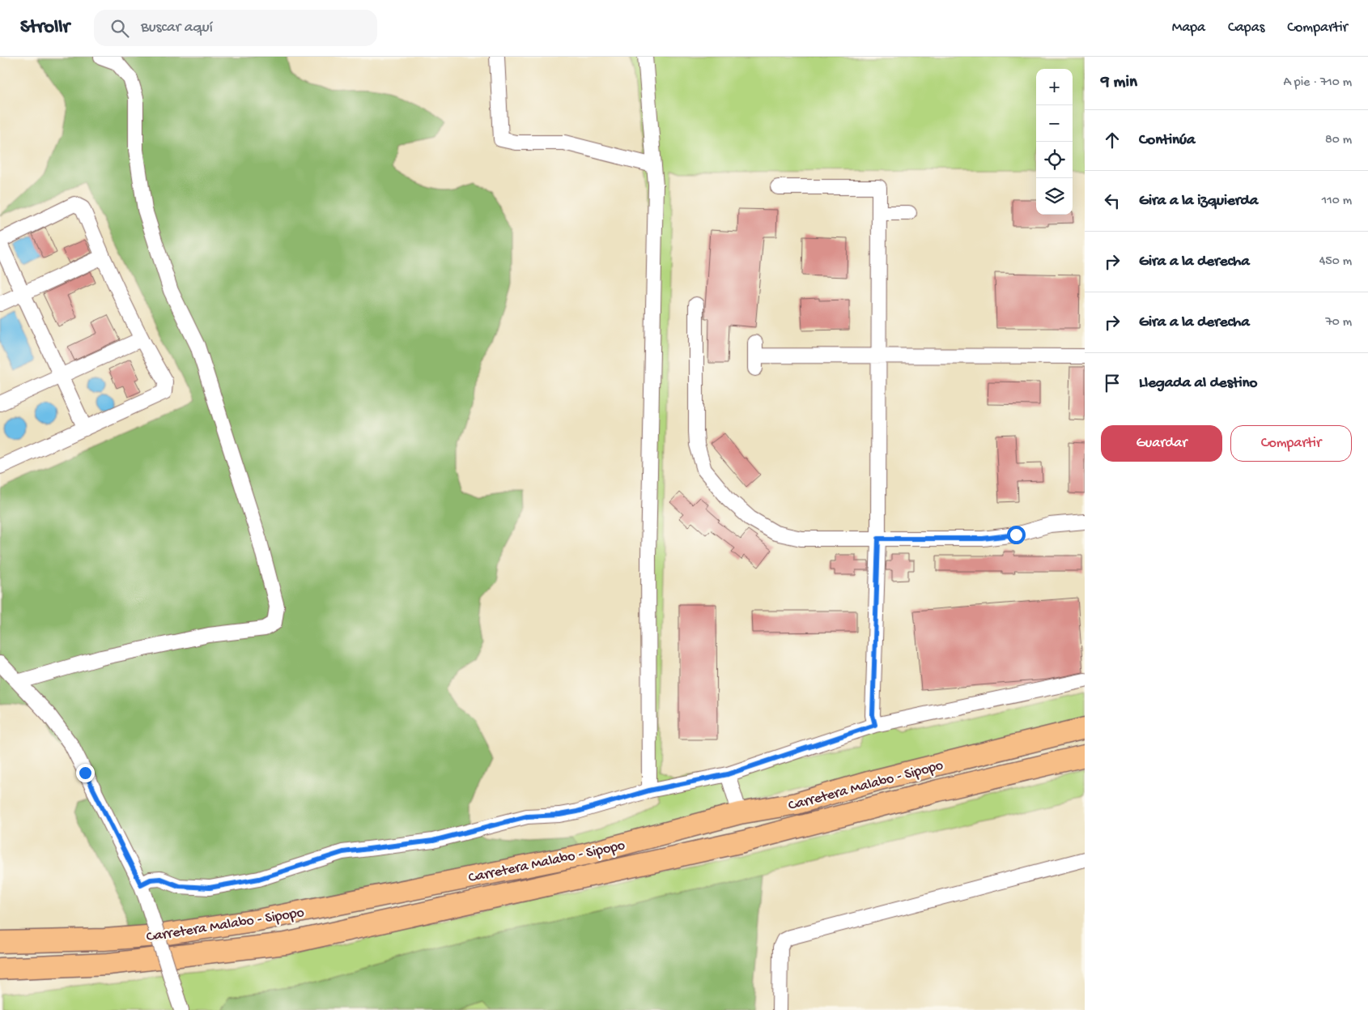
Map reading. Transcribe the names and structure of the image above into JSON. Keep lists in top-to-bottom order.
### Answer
{
  "streets": {
    "highway": ["Carretera Malabo - Sipopo"]
  },
  "page": {
    "header": "Strollr",
    "search": "Buscar aquí",
    "nav": ["Mapa", "Capas", "Compartir"],
    "heading": ["9 min", "A pie · 710 m"],
    "map_buttons": ["+", "−"],
    "list": [
      ["Continúa", "80 m"],
      ["Gira a la izquierda", "110 m"],
      ["Gira a la derecha", "450 m"],
      ["Gira a la derecha", "70 m"],
      "Llegada al destino"
    ],
    "buttons": ["Guardar", "Compartir"]
  }
}
